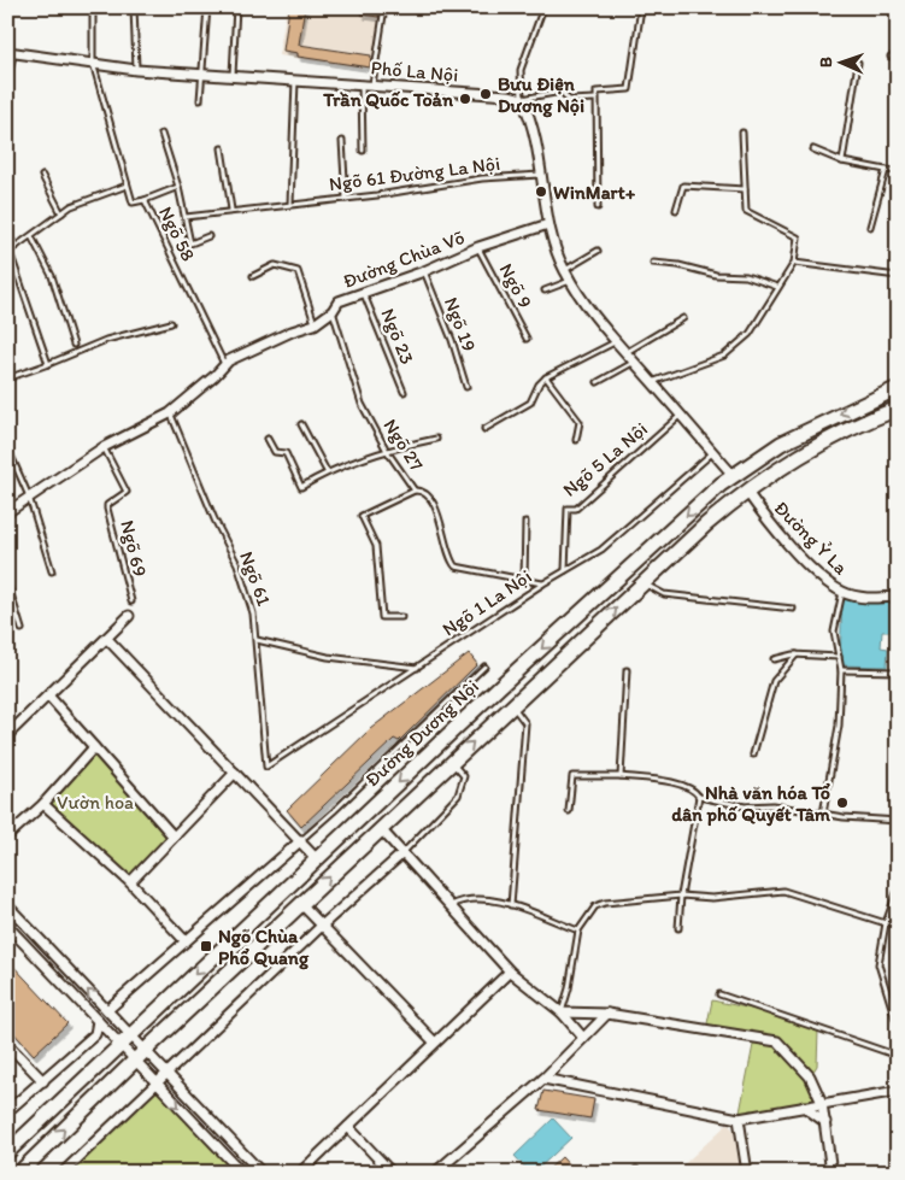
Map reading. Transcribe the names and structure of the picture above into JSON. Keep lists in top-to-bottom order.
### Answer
{
  "streets": {
    "main road": ["Đường Dương Nội"],
    "street": ["Phố La Nội", "Đường Chùa Võ", "Đường Ỷ La"],
    "lane": [
      "Ngõ 61 Đường La Nội",
      "Ngõ 58",
      "Ngõ 9",
      "Ngõ 19",
      "Ngõ 23",
      "Ngõ 27",
      "Ngõ 5 La Nội",
      "Ngõ 69",
      "Ngõ 61",
      "Ngõ 1 La Nội"
    ]
  },
  "crossings": [
    ["Ngõ 58", "Đường Chùa Võ"],
    ["Đường Chùa Võ", "Ngõ 9"],
    ["Đường Chùa Võ", "Ngõ 19"],
    ["Đường Chùa Võ", "Ngõ 23"],
    ["Đường Chùa Võ", "Ngõ 27"],
    ["Đường Chùa Võ", "Ngõ 69"],
    ["Đường Chùa Võ", "Ngõ 61"],
    ["Ngõ 5 La Nội", "Ngõ 1 La Nội"],
    ["Ngõ 61", "Ngõ 1 La Nội"]
  ],
  "parks": ["Vườn hoa"],
  "places": {
    "other": [
      "Bưu Điện Dương Nội",
      "Trần Quốc Toản",
      "WinMart+",
      "Nhà văn hóa Tổ dân phố Quyết Tâm"
    ],
    "transit": ["Ngõ Chùa Phổ Quang"]
  },
  "north": "left"
}
